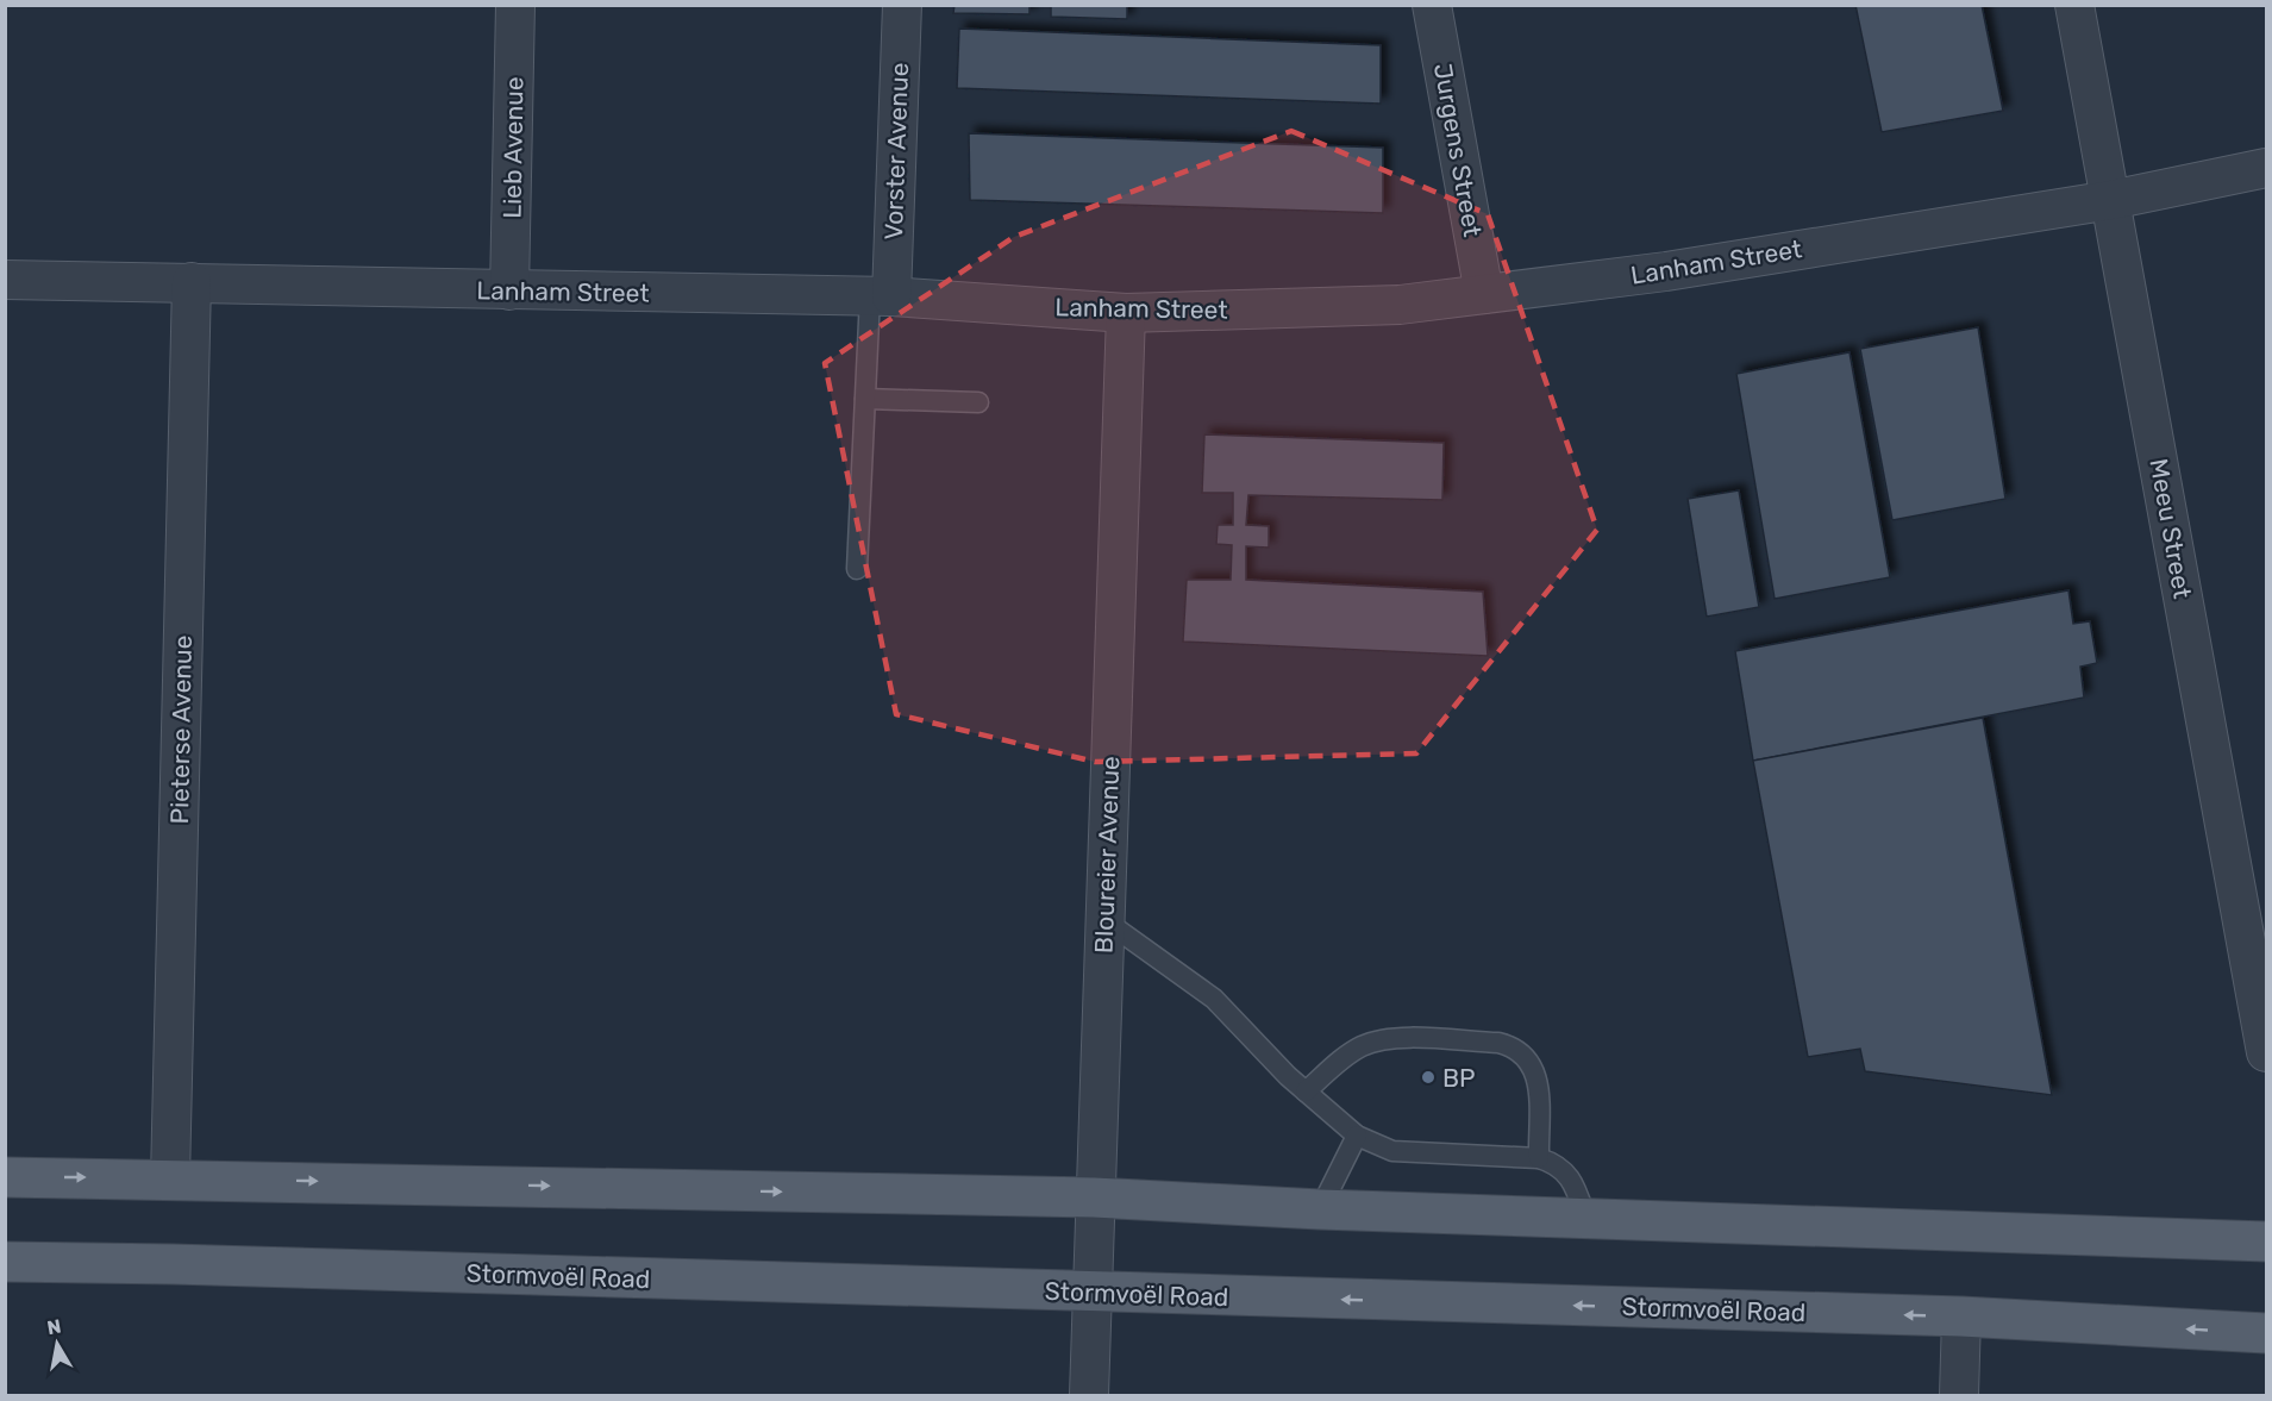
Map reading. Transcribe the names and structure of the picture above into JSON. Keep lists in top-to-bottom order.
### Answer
{
  "streets": {
    "main road": ["Stormvoël Road"],
    "street": [
      "Lieb Avenue",
      "Jurgens Street",
      "Vorster Avenue",
      "Lanham Street",
      "Meeu Street",
      "Pieterse Avenue",
      "Bloureier Avenue"
    ]
  },
  "crossings": [
    ["Lieb Avenue", "Lanham Street"],
    ["Jurgens Street", "Lanham Street"],
    ["Vorster Avenue", "Lanham Street"],
    ["Lanham Street", "Meeu Street"],
    ["Lanham Street", "Pieterse Avenue"],
    ["Lanham Street", "Bloureier Avenue"],
    ["Bloureier Avenue", "Stormvoël Road"]
  ],
  "places": ["BP"],
  "north": "top"
}
